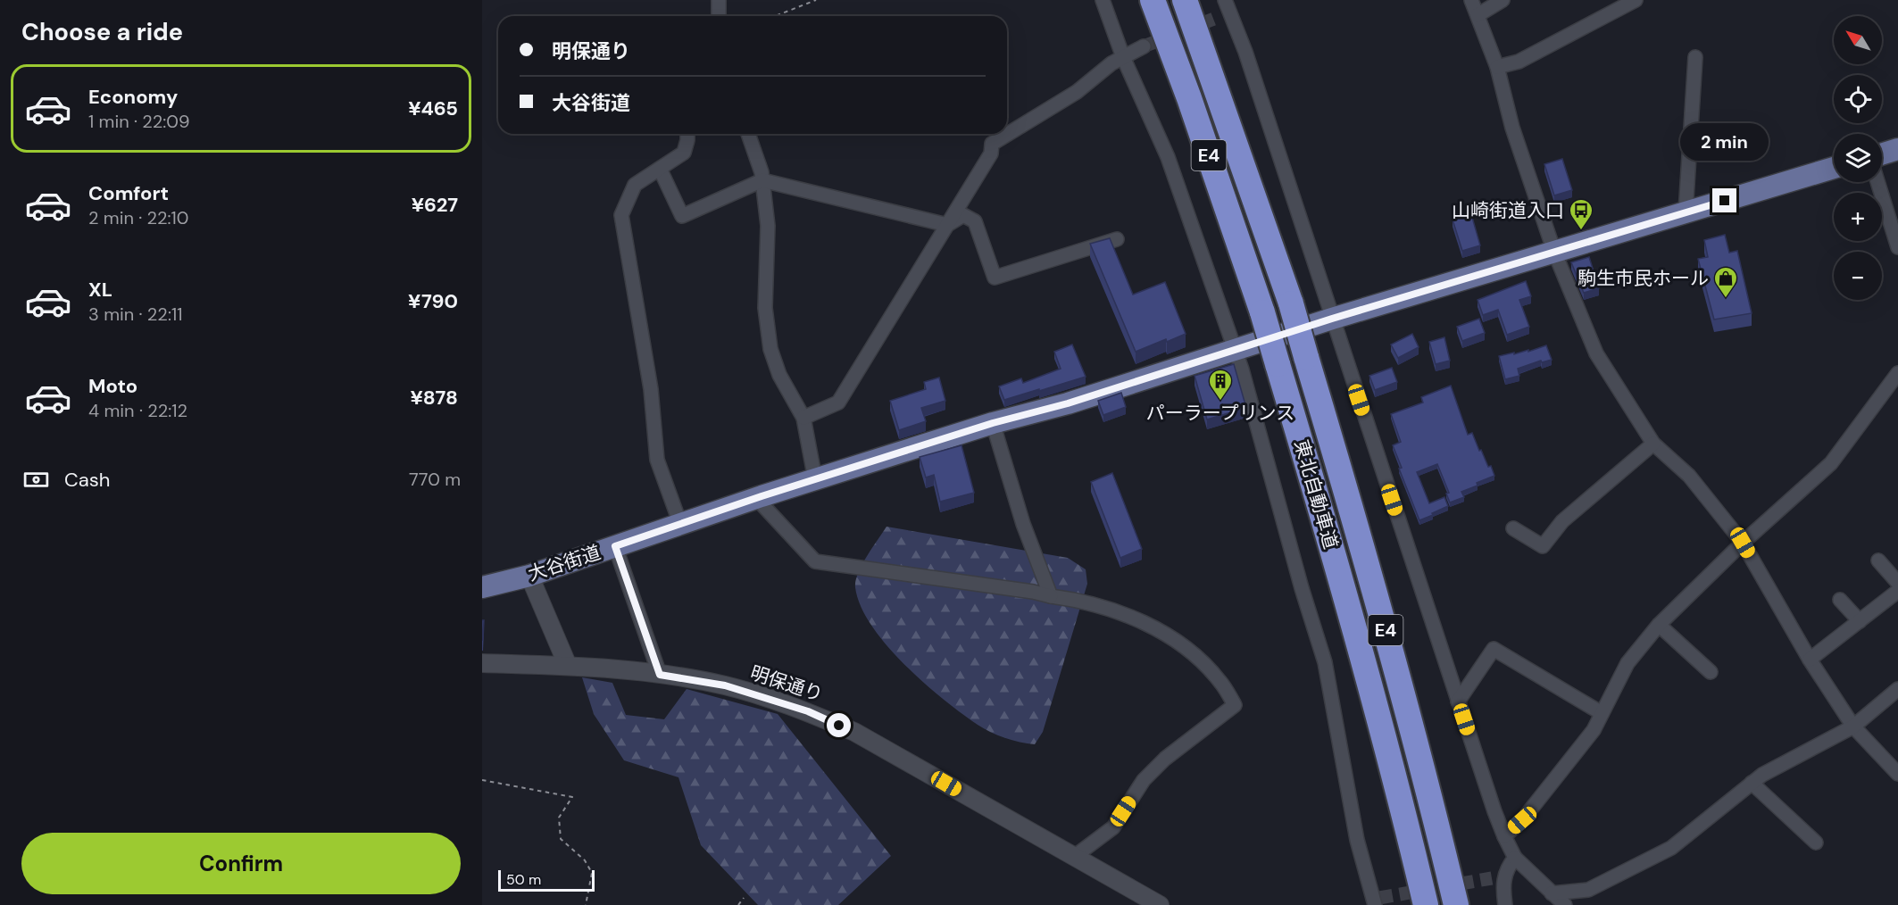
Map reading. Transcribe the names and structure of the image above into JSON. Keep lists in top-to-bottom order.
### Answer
{
  "streets": {
    "highway": ["E4", "東北自動車道"],
    "main road": ["大谷街道"],
    "street": ["明保通り"]
  },
  "places": {
    "bus stop": ["山崎街道入口"],
    "shop": ["駒生市民ホール"],
    "building": ["パーラープリンス"]
  },
  "scale_bar": "50 m",
  "north": "top left",
  "page": {
    "heading": "Choose a ride",
    "map_buttons": ["+", "−"],
    "banner": ["明保通り", "大谷街道"],
    "list": [
      {
        "name": "Economy",
        "note": "1 min · 22:09",
        "value": "¥465"
      },
      {
        "name": "Comfort",
        "note": "2 min · 22:10",
        "value": "¥627"
      },
      {
        "name": "XL",
        "note": "3 min · 22:11",
        "value": "¥790"
      },
      {
        "name": "Moto",
        "note": "4 min · 22:12",
        "value": "¥878"
      }
    ],
    "bubble": "2 min",
    "pay": ["Cash", "770 m"],
    "buttons": "Confirm",
    "scale": "50 m"
  }
}
